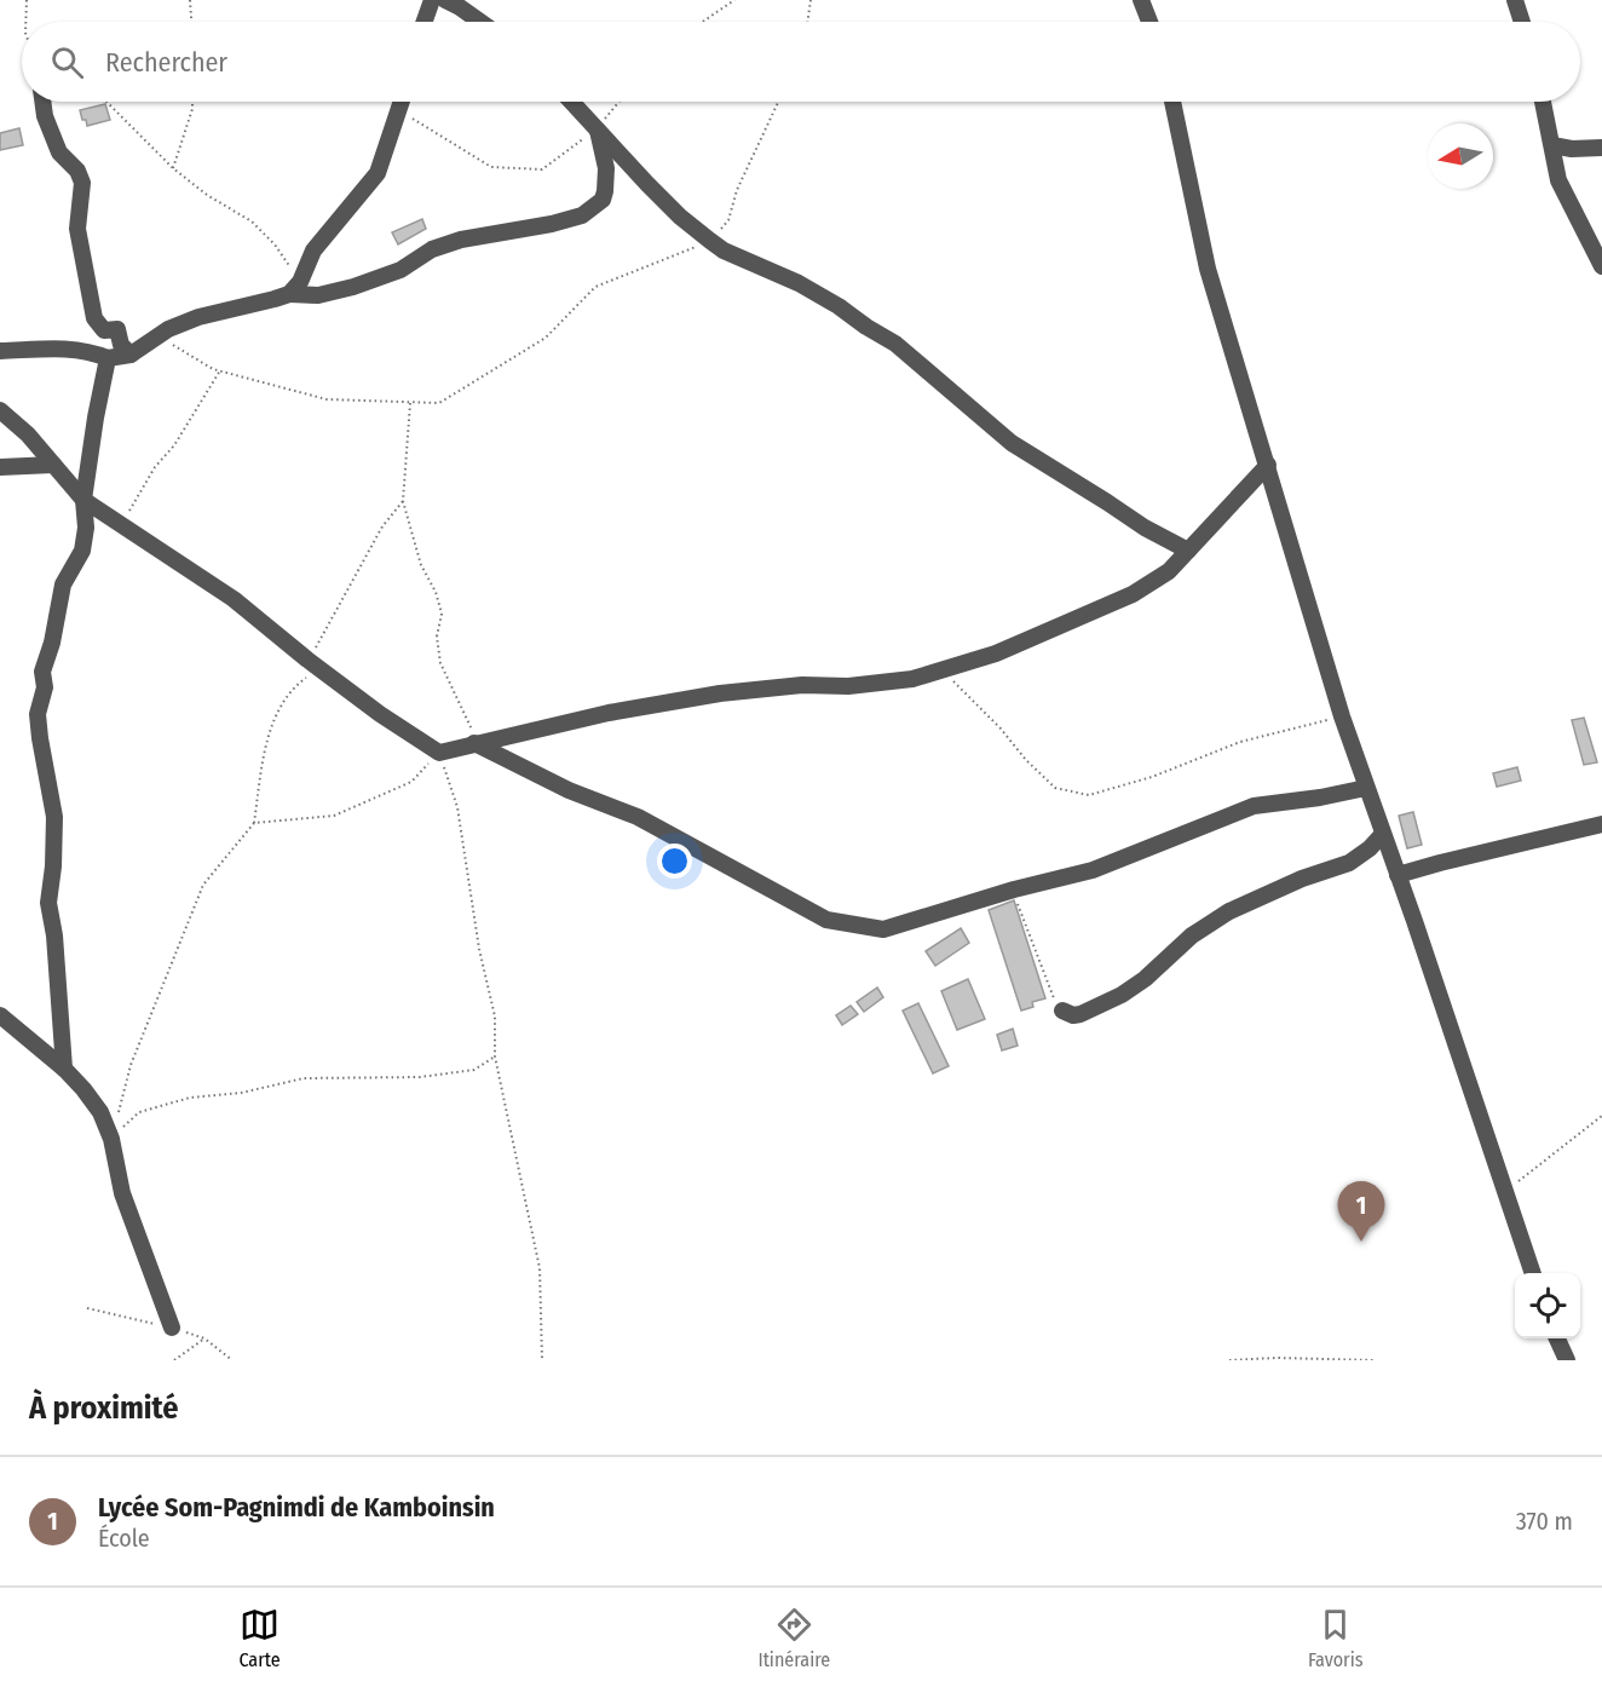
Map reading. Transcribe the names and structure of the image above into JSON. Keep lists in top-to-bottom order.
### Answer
{
  "north": "left",
  "page": {
    "search": "Rechercher",
    "pins": "1",
    "heading": "À proximité",
    "list": [
      {
        "mark": "1",
        "name": "Lycée Som-Pagnimdi de Kamboinsin",
        "note": "École",
        "value": "370 m"
      }
    ],
    "nav": ["Carte", "Itinéraire", "Favoris"]
  }
}
